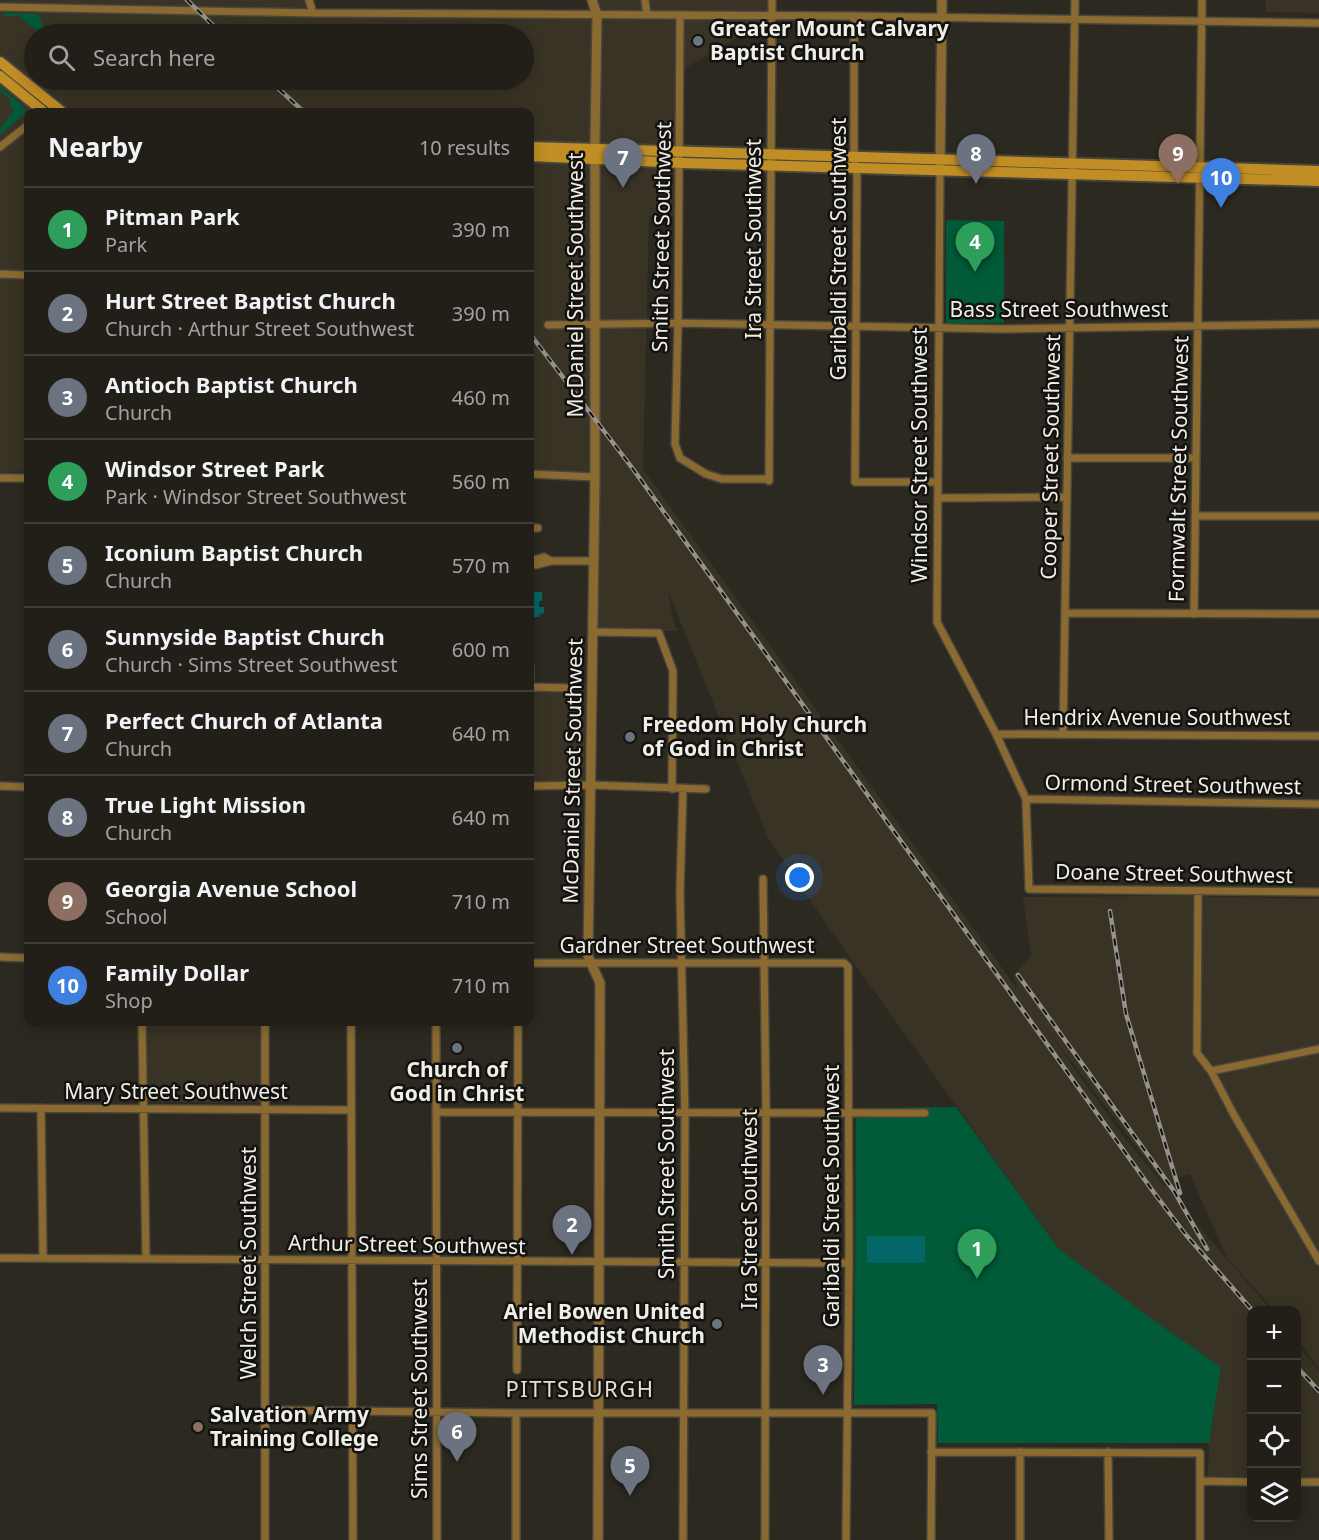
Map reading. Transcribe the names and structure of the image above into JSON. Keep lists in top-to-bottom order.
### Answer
{
  "streets": {
    "street": [
      "Smith Street Southwest",
      "Ira Street Southwest",
      "Garibaldi Street Southwest",
      "McDaniel Street Southwest",
      "Bass Street Southwest",
      "Windsor Street Southwest",
      "Cooper Street Southwest",
      "Formwalt Street Southwest",
      "Hendrix Avenue Southwest",
      "Ormond Street Southwest",
      "Doane Street Southwest",
      "Gardner Street Southwest",
      "Mary Street Southwest",
      "Arthur Street Southwest",
      "Welch Street Southwest",
      "Sims Street Southwest"
    ]
  },
  "crossings": [
    ["Smith Street Southwest", "Ira Street Southwest"],
    ["Smith Street Southwest", "Bass Street Southwest"],
    ["Smith Street Southwest", "Gardner Street Southwest"],
    ["Smith Street Southwest", "Arthur Street Southwest"],
    ["Ira Street Southwest", "Bass Street Southwest"],
    ["Ira Street Southwest", "Gardner Street Southwest"],
    ["Ira Street Southwest", "Arthur Street Southwest"],
    ["Garibaldi Street Southwest", "Bass Street Southwest"],
    ["Garibaldi Street Southwest", "Windsor Street Southwest"],
    ["Garibaldi Street Southwest", "Gardner Street Southwest"],
    ["Garibaldi Street Southwest", "Arthur Street Southwest"],
    ["McDaniel Street Southwest", "Bass Street Southwest"],
    ["McDaniel Street Southwest", "Gardner Street Southwest"],
    ["McDaniel Street Southwest", "Arthur Street Southwest"],
    ["Bass Street Southwest", "Windsor Street Southwest"],
    ["Bass Street Southwest", "Cooper Street Southwest"],
    ["Bass Street Southwest", "Formwalt Street Southwest"],
    ["Windsor Street Southwest", "Hendrix Avenue Southwest"],
    ["Windsor Street Southwest", "Ormond Street Southwest"],
    ["Windsor Street Southwest", "Doane Street Southwest"],
    ["Cooper Street Southwest", "Hendrix Avenue Southwest"],
    ["Mary Street Southwest", "Welch Street Southwest"],
    ["Arthur Street Southwest", "Welch Street Southwest"],
    ["Arthur Street Southwest", "Sims Street Southwest"]
  ],
  "districts": ["PITTSBURGH"],
  "places": [
    "Greater Mount Calvary Baptist Church",
    "Freedom Holy Church of God in Christ",
    "Church of God in Christ",
    "Ariel Bowen United Methodist Church",
    "Salvation Army Training College"
  ],
  "page": {
    "search": "Search here",
    "heading": ["Nearby", "10 results"],
    "pins": [
      "8",
      "9",
      "7",
      "10",
      "4",
      "2",
      "1",
      "3",
      "6",
      "5"
    ],
    "list": [
      {
        "mark": "1",
        "name": "Pitman Park",
        "note": "Park",
        "value": "390 m"
      },
      {
        "mark": "2",
        "name": "Hurt Street Baptist Church",
        "note": "Church · Arthur Street Southwest",
        "value": "390 m"
      },
      {
        "mark": "3",
        "name": "Antioch Baptist Church",
        "note": "Church",
        "value": "460 m"
      },
      {
        "mark": "4",
        "name": "Windsor Street Park",
        "note": "Park · Windsor Street Southwest",
        "value": "560 m"
      },
      {
        "mark": "5",
        "name": "Iconium Baptist Church",
        "note": "Church",
        "value": "570 m"
      },
      {
        "mark": "6",
        "name": "Sunnyside Baptist Church",
        "note": "Church · Sims Street Southwest",
        "value": "600 m"
      },
      {
        "mark": "7",
        "name": "Perfect Church of Atlanta",
        "note": "Church",
        "value": "640 m"
      },
      {
        "mark": "8",
        "name": "True Light Mission",
        "note": "Church",
        "value": "640 m"
      },
      {
        "mark": "9",
        "name": "Georgia Avenue School",
        "note": "School",
        "value": "710 m"
      },
      {
        "mark": "10",
        "name": "Family Dollar",
        "note": "Shop",
        "value": "710 m"
      }
    ],
    "map_buttons": ["+", "−"]
  }
}
